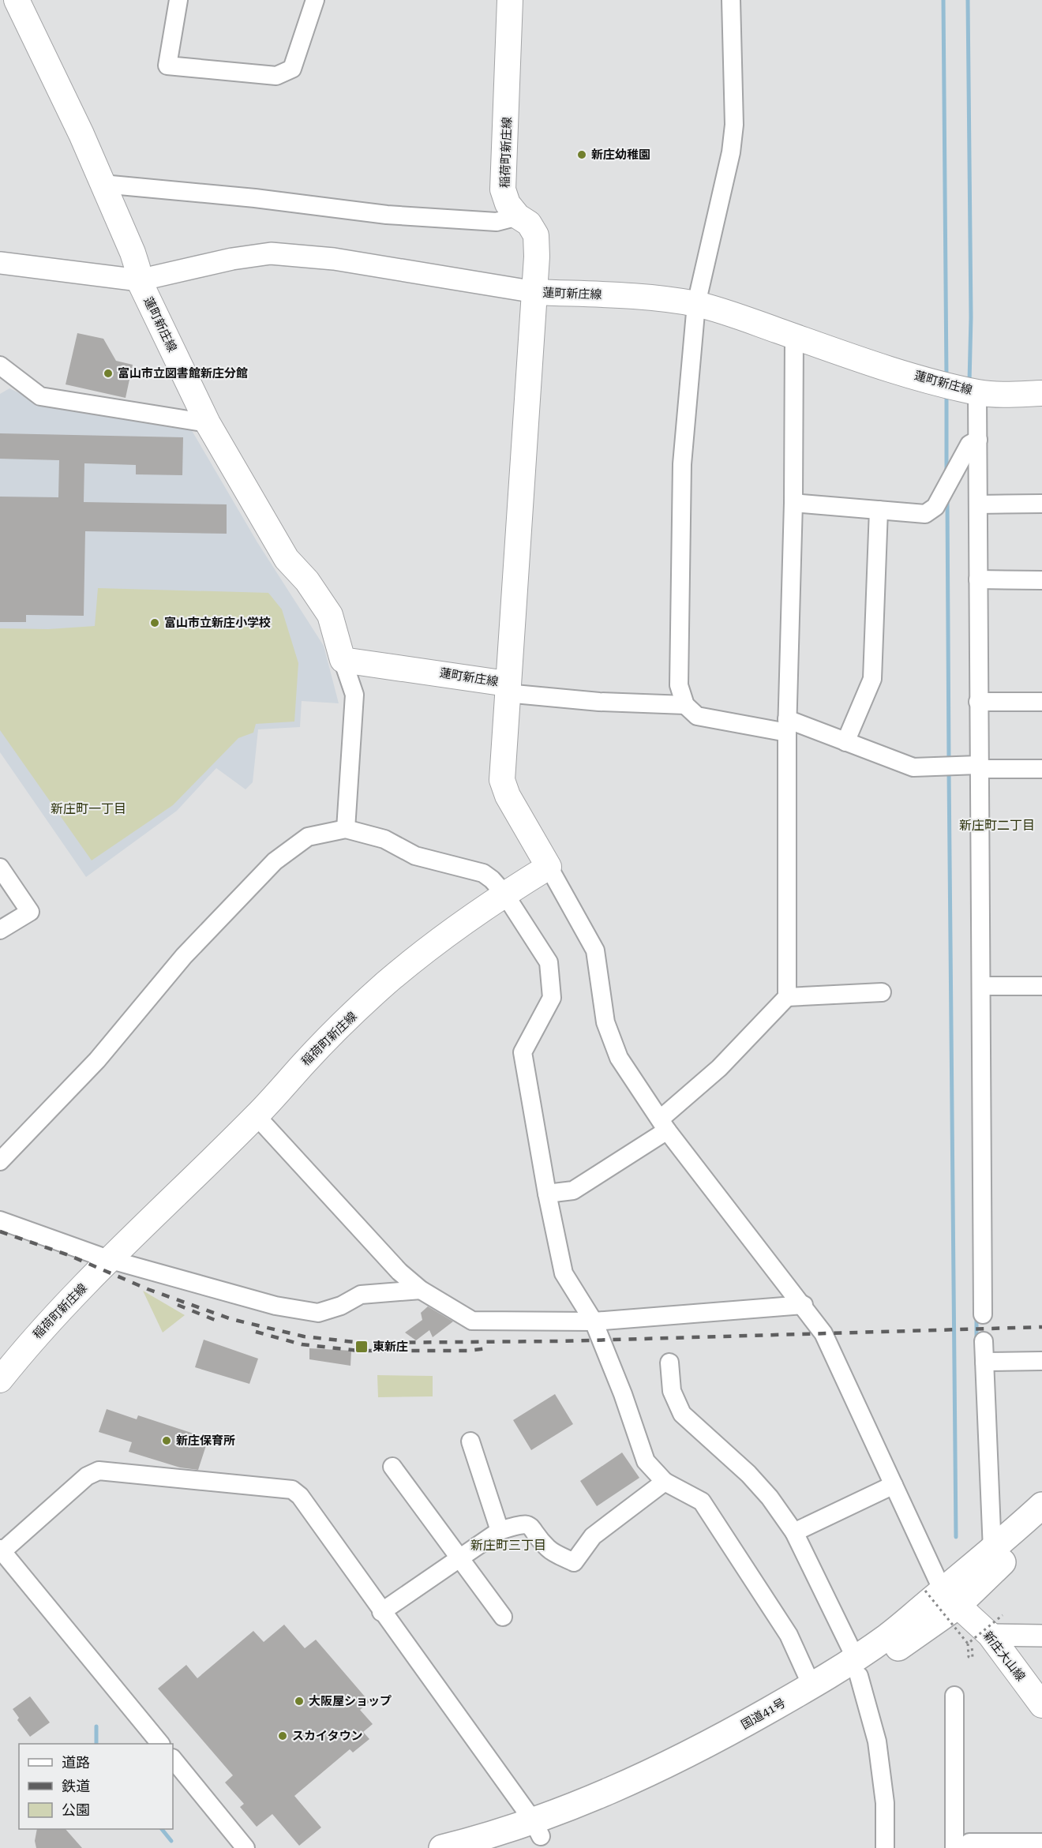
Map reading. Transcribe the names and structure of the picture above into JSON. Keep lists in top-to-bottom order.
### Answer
{
  "streets": {
    "highway": ["国道41号"],
    "main road": ["稲荷町新庄線", "蓮町新庄線", "新庄大山線"]
  },
  "crossings": [
    ["稲荷町新庄線", "蓮町新庄線"],
    ["新庄大山線", "国道41号"]
  ],
  "districts": ["新庄町一丁目", "新庄町二丁目", "新庄町三丁目"],
  "places": {
    "other": [
      "新庄幼稚園",
      "富山市立図書館新庄分館",
      "富山市立新庄小学校",
      "新庄保育所",
      "大阪屋ショップ",
      "スカイタウン"
    ],
    "transit": ["東新庄"]
  },
  "legend": ["道路", "鉄道", "公園"]
}
